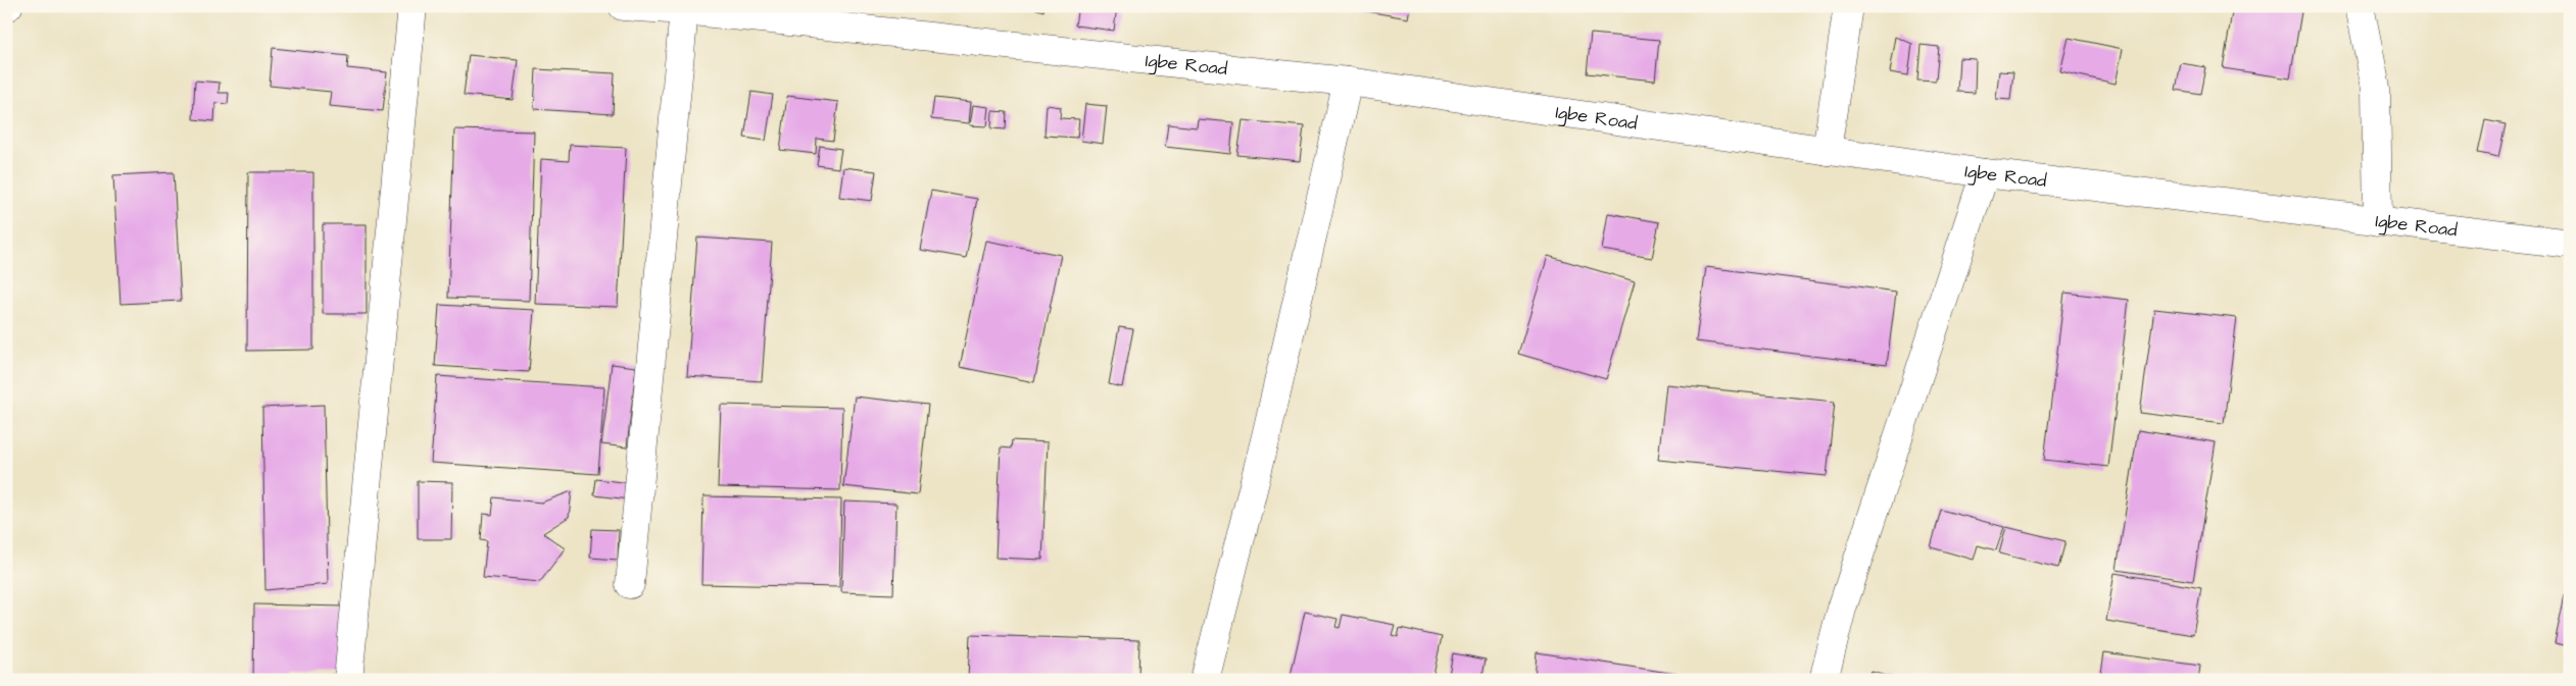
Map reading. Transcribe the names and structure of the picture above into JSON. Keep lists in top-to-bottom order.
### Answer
{
  "streets": {
    "street": ["Igbe Road"]
  }
}
